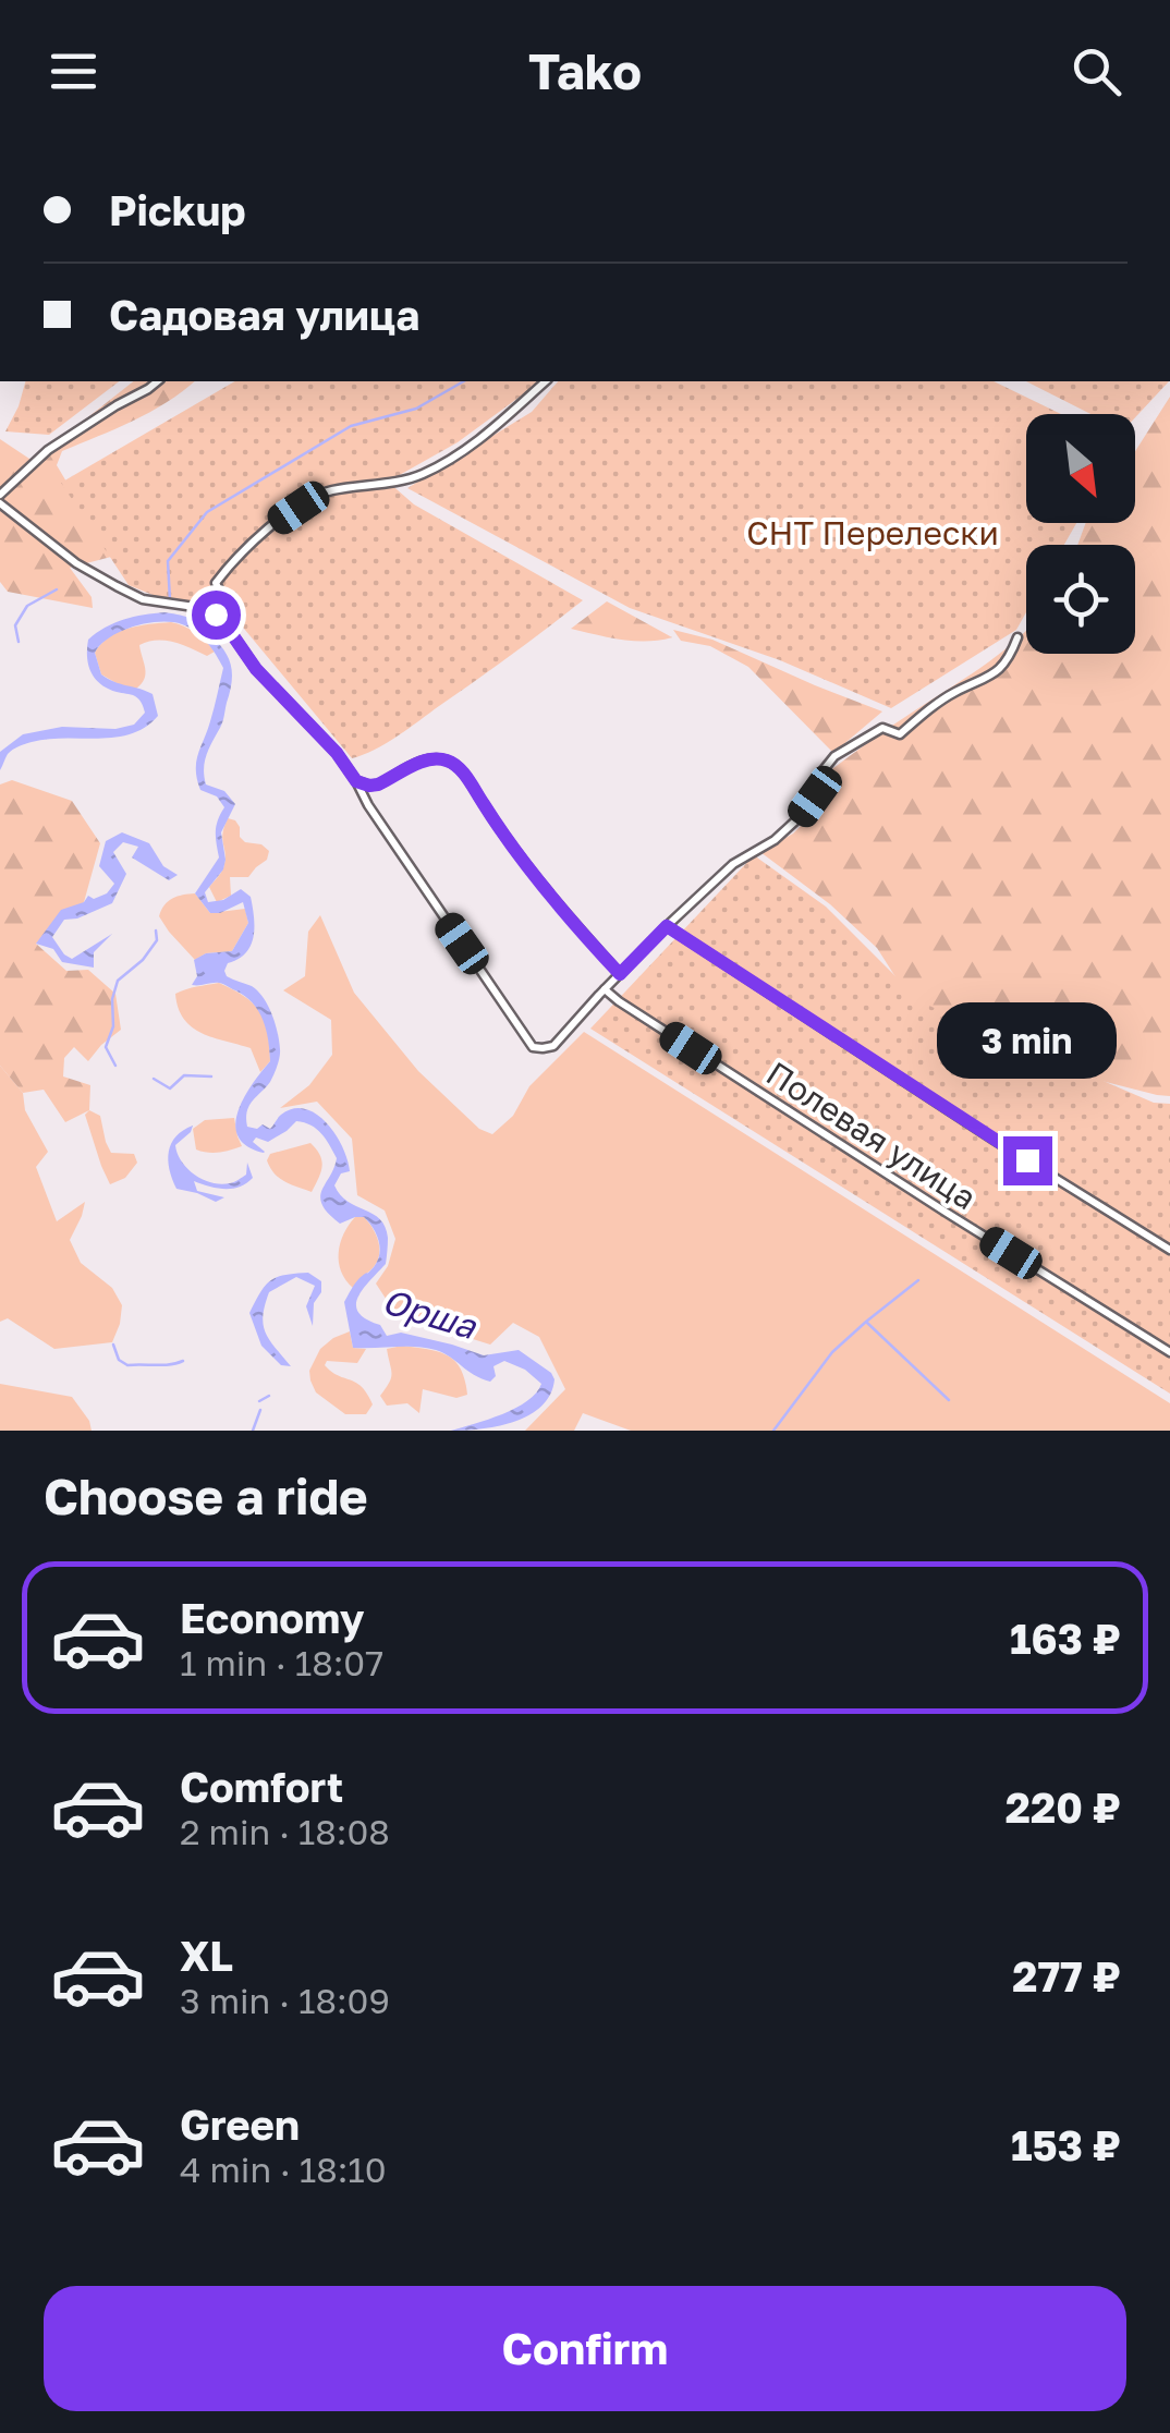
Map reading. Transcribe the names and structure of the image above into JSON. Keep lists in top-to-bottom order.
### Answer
{
  "streets": {
    "street": ["Полевая улица"]
  },
  "water": ["Орша"],
  "parks": ["СНТ Перелески"],
  "north": "bottom right",
  "page": {
    "header": "Tako",
    "banner": ["Pickup", "Садовая улица"],
    "bubble": "3 min",
    "heading": "Choose a ride",
    "list": [
      {
        "name": "Economy",
        "note": "1 min · 18:07",
        "value": "163 ₽"
      },
      {
        "name": "Comfort",
        "note": "2 min · 18:08",
        "value": "220 ₽"
      },
      {
        "name": "XL",
        "note": "3 min · 18:09",
        "value": "277 ₽"
      },
      {
        "name": "Green",
        "note": "4 min · 18:10",
        "value": "153 ₽"
      }
    ],
    "buttons": "Confirm"
  }
}
